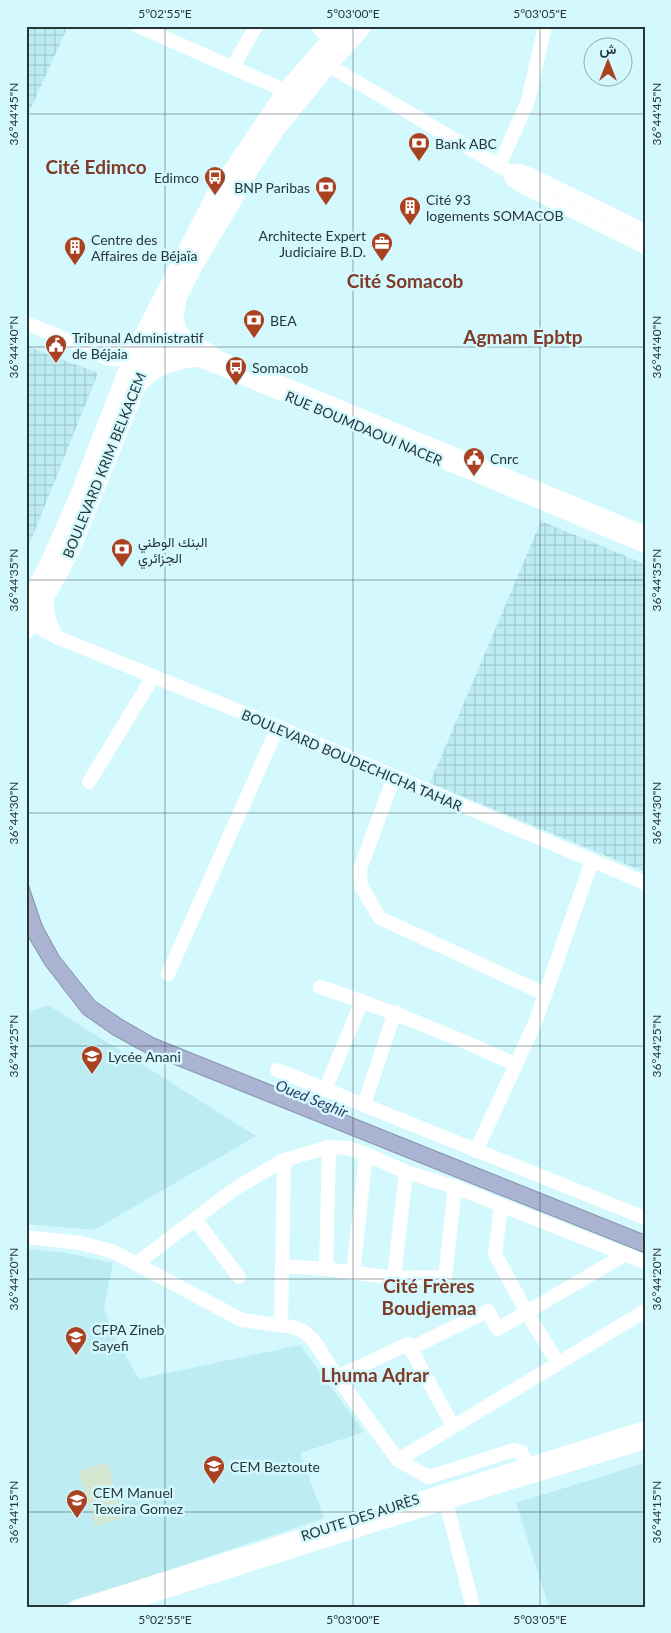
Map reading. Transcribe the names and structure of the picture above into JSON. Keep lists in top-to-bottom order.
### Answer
{
  "streets": {
    "main road": ["BOULEVARD KRIM BELKACEM"],
    "street": ["RUE BOUMDAOUI NACER", "BOULEVARD BOUDECHICHA TAHAR", "ROUTE DES AURÈS"]
  },
  "crossings": [
    ["RUE BOUMDAOUI NACER", "BOULEVARD KRIM BELKACEM"],
    ["BOULEVARD KRIM BELKACEM", "BOULEVARD BOUDECHICHA TAHAR"]
  ],
  "districts": [
    "Cité Edimco",
    "Cité Somacob",
    "Agmam Epbtp",
    "Cité Frères Boudjemaa",
    "Lḥuma Aḍrar"
  ],
  "water": ["Oued Seghir"],
  "places": {
    "bank": [
      "Bank ABC",
      "BNP Paribas",
      "BEA",
      "البنك الوطني الجزائري"
    ],
    "bus stop": ["Edimco", "Somacob"],
    "building": ["Cité 93 logements SOMACOB", "Centre des Affaires de Béjaïa"],
    "office": ["Architecte Expert Judiciaire B.D."],
    "public building": ["Tribunal Administratif de Béjaia", "Cnrc"],
    "school or university": [
      "Lycée Anani",
      "CFPA Zineb Sayefi",
      "CEM Beztoute",
      "CEM Manuel Texeira Gomez"
    ]
  },
  "north": "top",
  "coordinates": [
    "5°02'55\"E",
    "5°03'00\"E",
    "5°03'05\"E",
    "36°44'45\"N",
    "36°44'40\"N",
    "36°44'35\"N",
    "36°44'30\"N",
    "36°44'25\"N",
    "36°44'20\"N",
    "36°44'15\"N"
  ]
}
